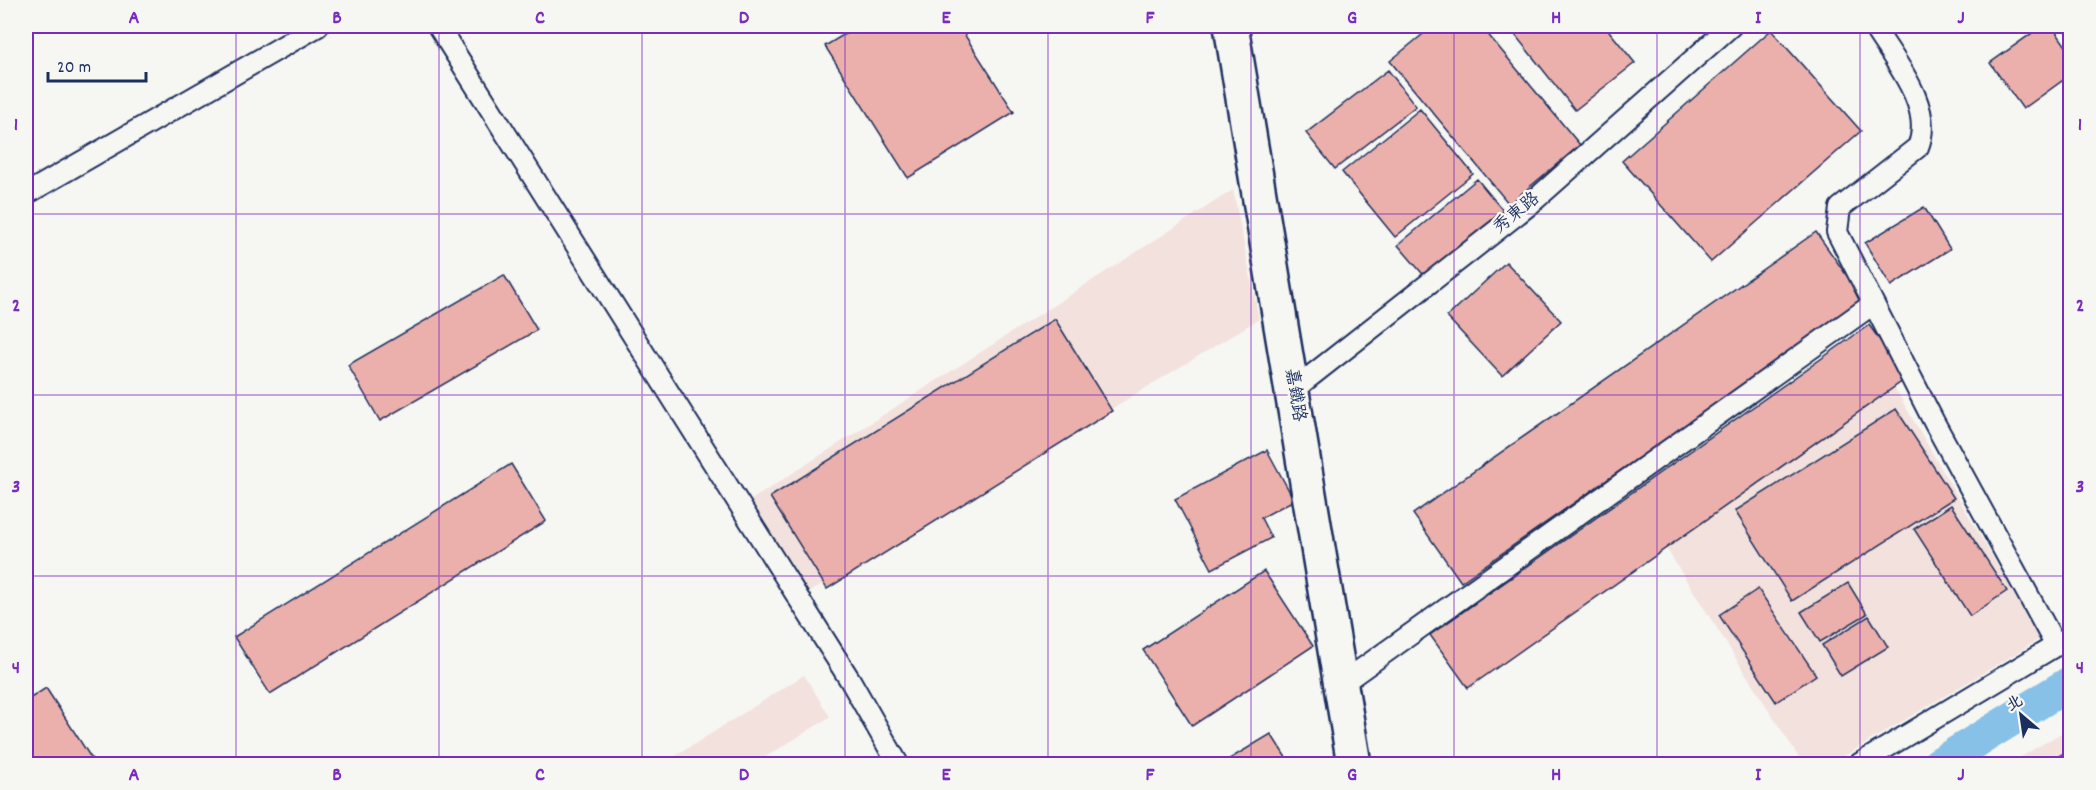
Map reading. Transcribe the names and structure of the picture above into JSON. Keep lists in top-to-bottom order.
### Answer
{
  "streets": {
    "street": ["嘉鐵路"],
    "lane": ["秀東路"]
  },
  "crossings": [
    ["秀東路", "嘉鐵路"]
  ],
  "scale_bar": "20 m",
  "north": "top left",
  "grid": {
    "columns": [
      "A",
      "B",
      "C",
      "D",
      "E",
      "F",
      "G",
      "H",
      "I",
      "J"
    ],
    "rows": [
      "1",
      "2",
      "3",
      "4"
    ]
  }
}
